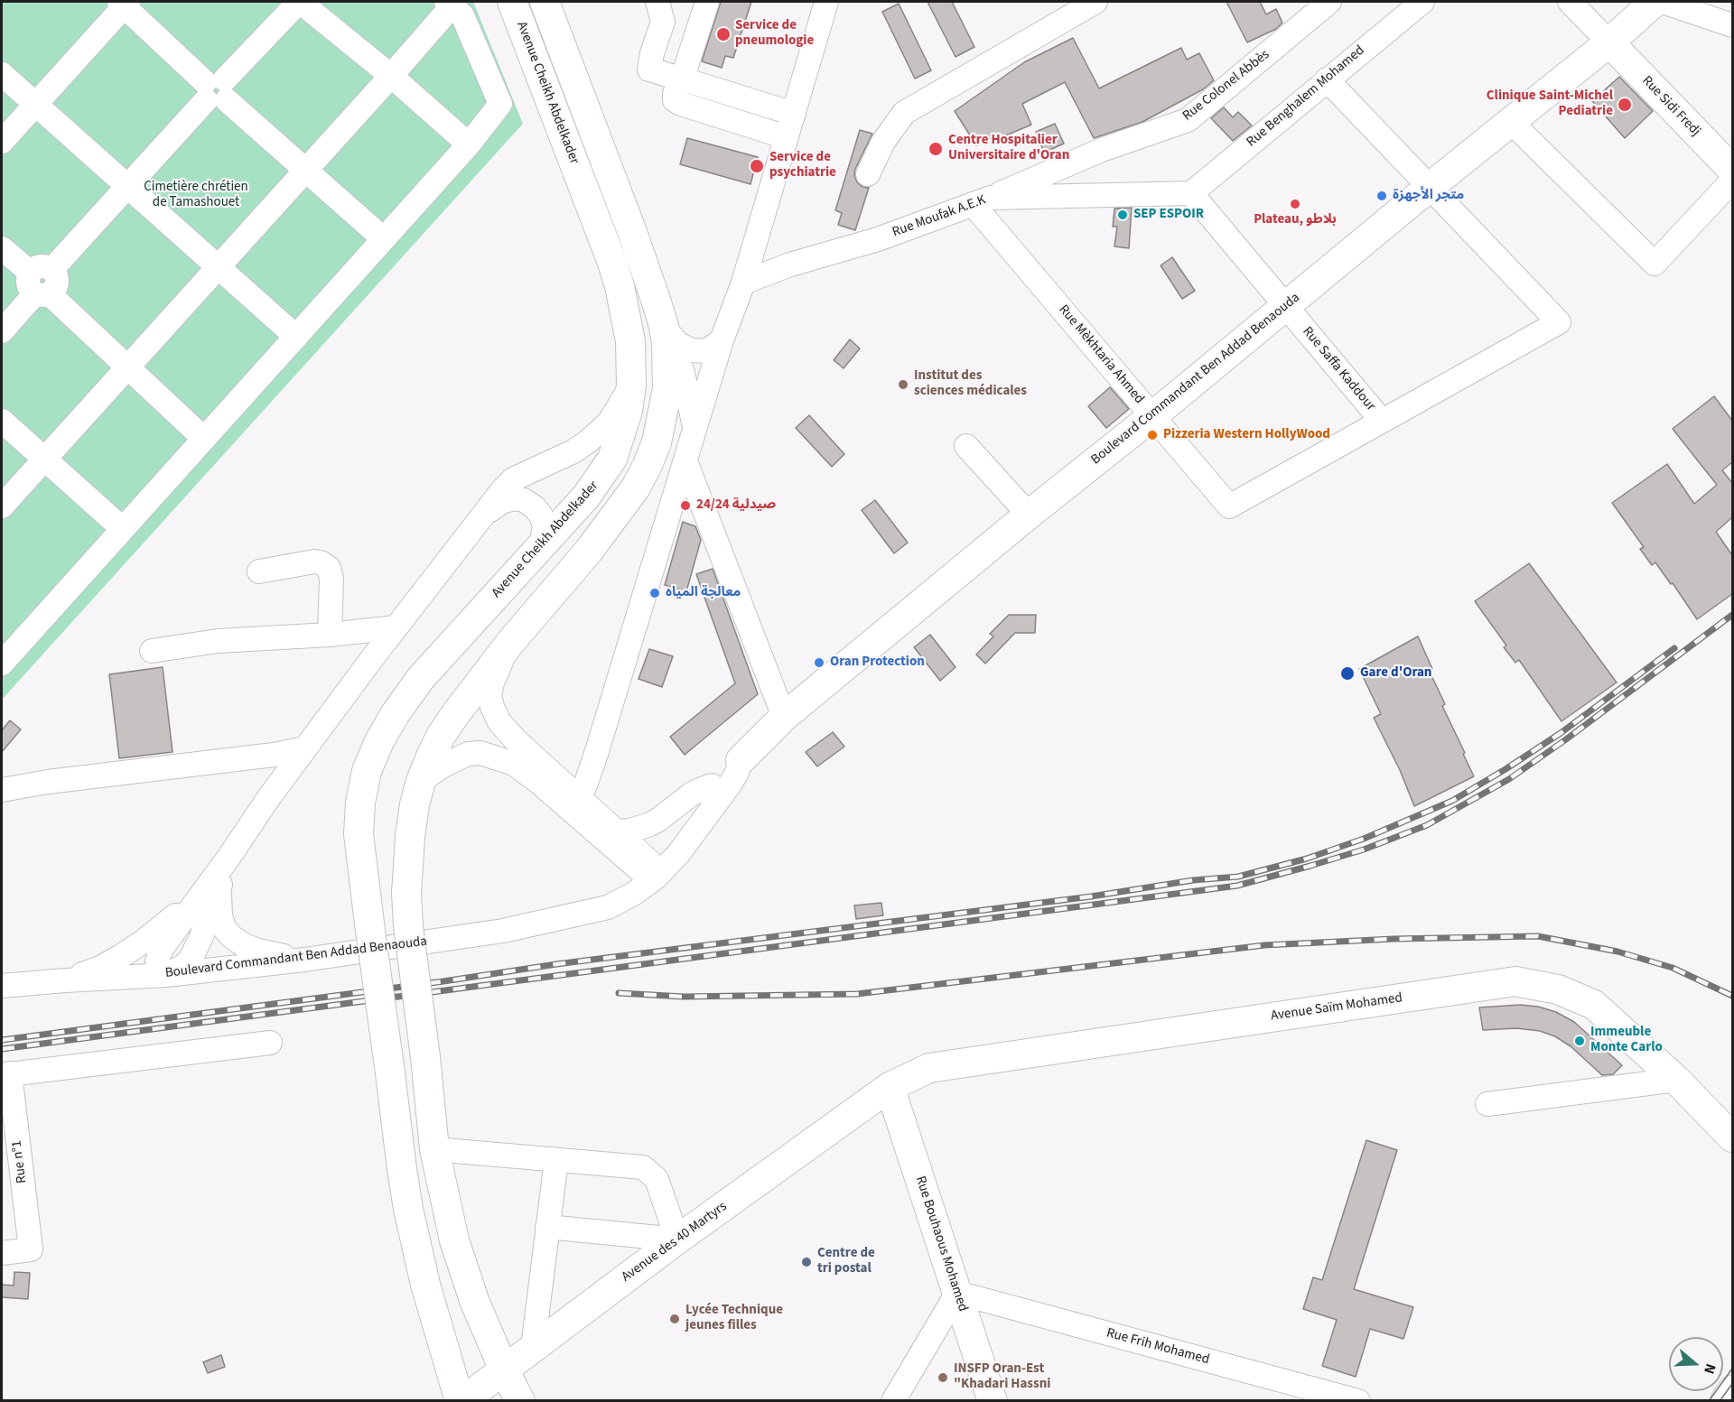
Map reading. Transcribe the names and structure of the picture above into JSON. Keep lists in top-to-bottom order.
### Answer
{
  "streets": {
    "main road": [
      "Avenue Cheikh Abdelkader",
      "Rue Sidi Fredj",
      "Boulevard Commandant Ben Addad Benaouda",
      "Avenue Saïm Mohamed",
      "Avenue des 40 Martyrs",
      "Rue Bouhaous Mohamed"
    ],
    "street": [
      "Rue Colonel Abbès",
      "Rue Benghalem Mohamed",
      "Rue Moufak A.E.K",
      "Rue Mèkhtaria Ahmed",
      "Rue Saffa Kaddour",
      "Rue n°1",
      "Rue Frih Mohamed"
    ]
  },
  "crossings": [
    ["Rue Colonel Abbès", "Rue Moufak A.E.K"],
    ["Rue Colonel Abbès", "Rue Mèkhtaria Ahmed"],
    ["Avenue Cheikh Abdelkader", "Avenue des 40 Martyrs"],
    ["Rue Benghalem Mohamed", "Rue Moufak A.E.K"],
    ["Rue Benghalem Mohamed", "Rue Saffa Kaddour"],
    ["Rue Sidi Fredj", "Boulevard Commandant Ben Addad Benaouda"],
    ["Rue Moufak A.E.K", "Rue Mèkhtaria Ahmed"],
    ["Rue Moufak A.E.K", "Rue Saffa Kaddour"],
    ["Rue Mèkhtaria Ahmed", "Rue Saffa Kaddour"],
    ["Rue Mèkhtaria Ahmed", "Boulevard Commandant Ben Addad Benaouda"],
    ["Rue Saffa Kaddour", "Boulevard Commandant Ben Addad Benaouda"],
    ["Avenue Saïm Mohamed", "Avenue des 40 Martyrs"],
    ["Avenue Saïm Mohamed", "Rue Bouhaous Mohamed"],
    ["Avenue des 40 Martyrs", "Rue Bouhaous Mohamed"],
    ["Rue Bouhaous Mohamed", "Rue Frih Mohamed"]
  ],
  "parks": ["Cimetière chrétien de Tamashouet"],
  "places": [
    "Service de pneumologie",
    "Clinique Saint-Michel Pediatrie",
    "Centre Hospitalier Universitaire d'Oran",
    "Service de psychiatrie",
    "متجر الأجهزة",
    "Plateau, بلاطو",
    "SEP ESPOIR",
    "Institut des sciences médicales",
    "Pizzeria Western HollyWood",
    "صيدلية 24/24",
    "معالجة المياه",
    "Oran Protection",
    "Gare d'Oran",
    "Immeuble Monte Carlo",
    "Centre de tri postal",
    "Lycée Technique jeunes filles",
    "INSFP Oran-Est \"Khadari Hassni"
  ],
  "north": "right"
}
